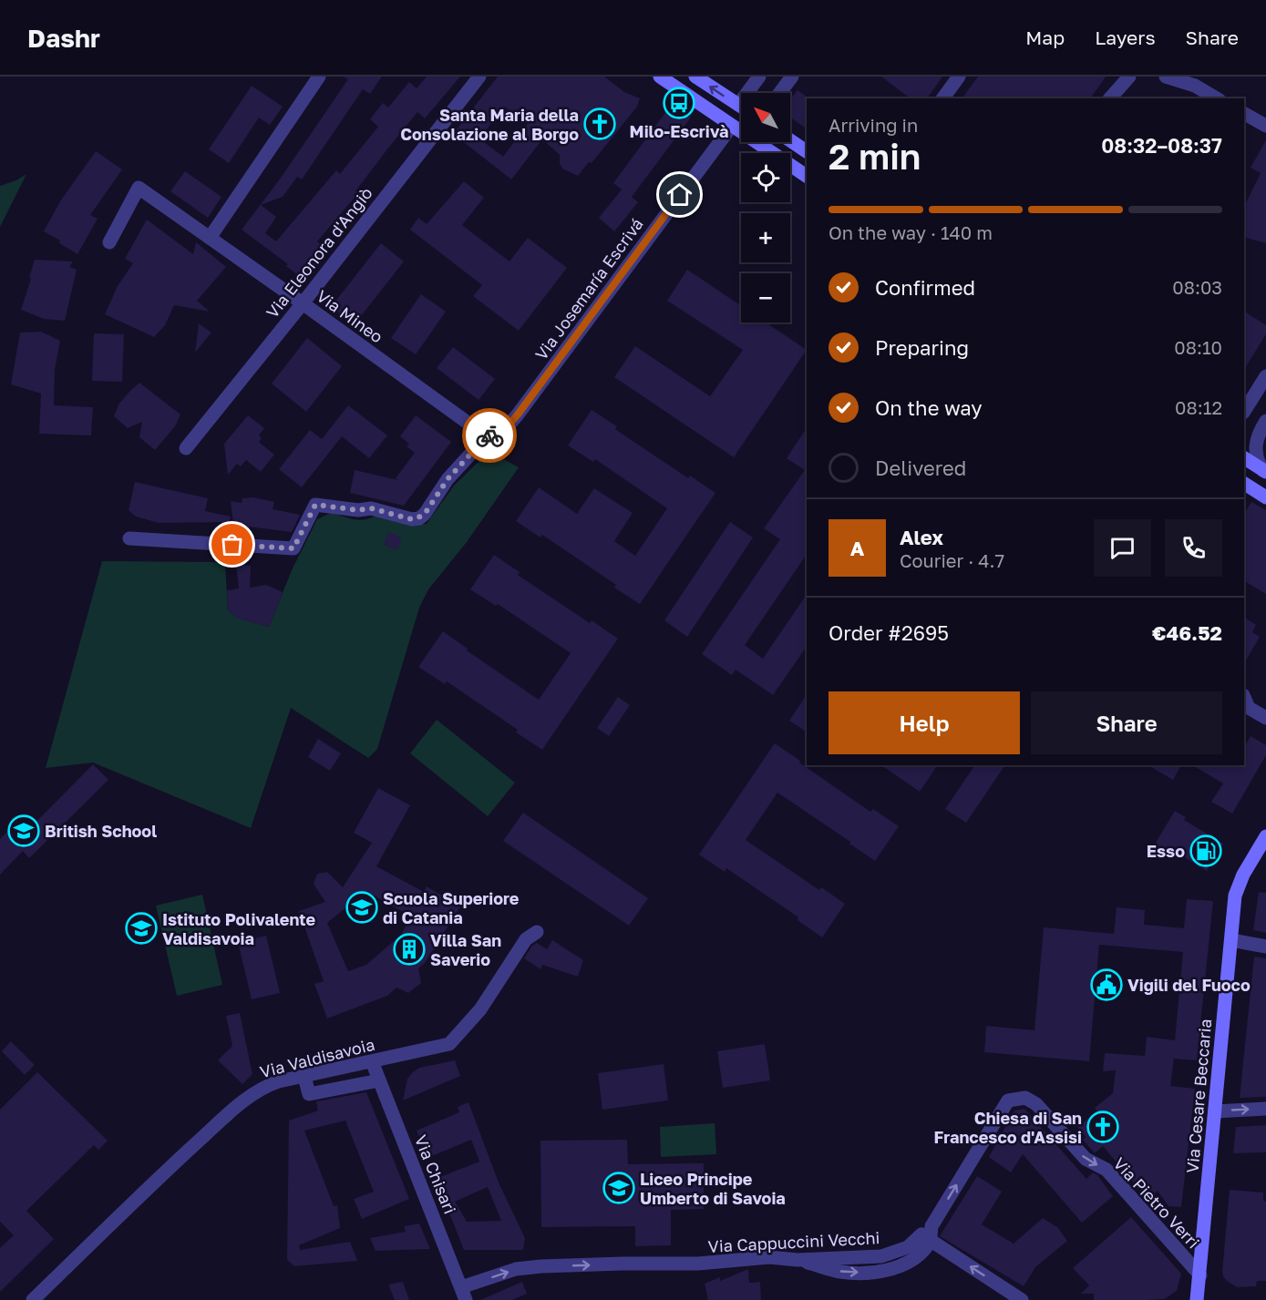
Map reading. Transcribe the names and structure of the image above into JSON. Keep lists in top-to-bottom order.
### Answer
{
  "streets": {
    "main road": ["Via Cesare Beccaria"],
    "street": [
      "Via Eleonora d'Angiò",
      "Via Josemaría Escrivá",
      "Via Mineo",
      "Via Valdisavoia",
      "Via Chisari",
      "Via Pietro Verri",
      "Via Cappuccini Vecchi"
    ]
  },
  "crossings": [
    ["Via Eleonora d'Angiò", "Via Mineo"],
    ["Via Josemaría Escrivá", "Via Mineo"],
    ["Via Valdisavoia", "Via Chisari"],
    ["Via Cesare Beccaria", "Via Pietro Verri"],
    ["Via Chisari", "Via Cappuccini Vecchi"],
    ["Via Pietro Verri", "Via Cappuccini Vecchi"]
  ],
  "one_way": ["Via Cappuccini Vecchi"],
  "places": {
    "bus stop": ["Milo-Escrivà"],
    "church": ["Santa Maria della Consolazione al Borgo", "Chiesa di San Francesco d'Assisi"],
    "school or university": [
      "British School",
      "Scuola Superiore di Catania",
      "Istituto Polivalente Valdisavoia",
      "Liceo Principe Umberto di Savoia"
    ],
    "fuel station": ["Esso"],
    "building": ["Villa San Saverio"],
    "public building": ["Vigili del Fuoco"]
  },
  "north": "top left",
  "page": {
    "header": "Dashr",
    "nav": ["Map", "Layers", "Share"],
    "map_buttons": ["+", "−"],
    "heading": ["2 min", "Arriving in", "08:32–08:37"],
    "panel": [
      "Alex",
      "Courier · 4.7",
      "Order #2695",
      "€46.52"
    ],
    "bar": "On the way · 140 m",
    "list": [
      ["Confirmed", "08:03"],
      ["Preparing", "08:10"],
      ["On the way", "08:12"],
      "Delivered"
    ],
    "round": "A",
    "buttons": ["Help", "Share"]
  }
}
